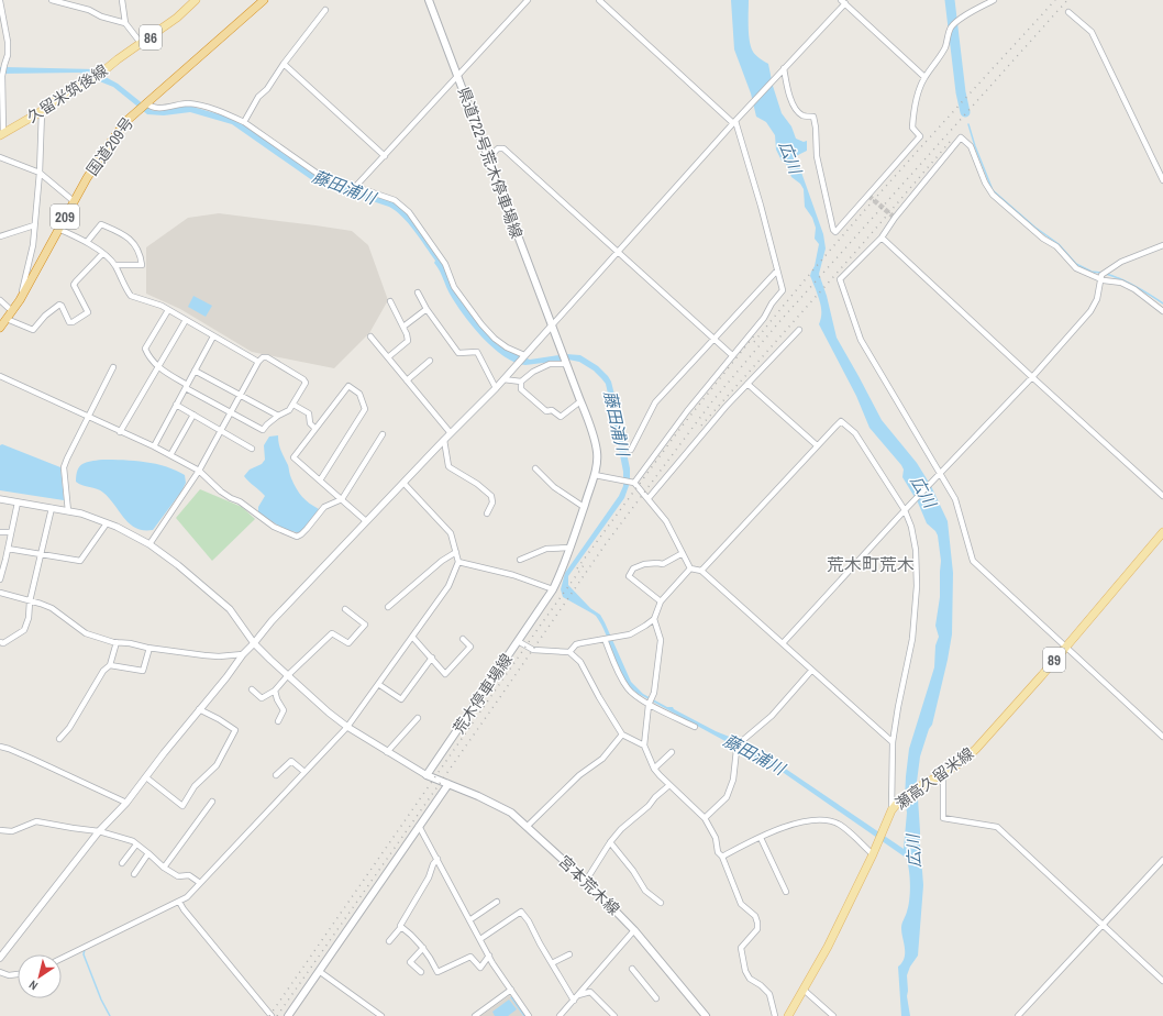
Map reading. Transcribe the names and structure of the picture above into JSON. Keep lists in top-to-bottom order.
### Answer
{
  "streets": {
    "highway": ["国道209号", "209"],
    "main road": [
      "86",
      "久留米筑後線",
      "県道722号荒木停車場線",
      "89",
      "荒木停車場線",
      "瀬高久留米線",
      "宮本荒木線"
    ]
  },
  "crossings": [
    ["県道722号荒木停車場線", "荒木停車場線"]
  ],
  "districts": ["荒木町荒木"],
  "water": ["広川", "藤田浦川"],
  "north": "bottom left"
}
